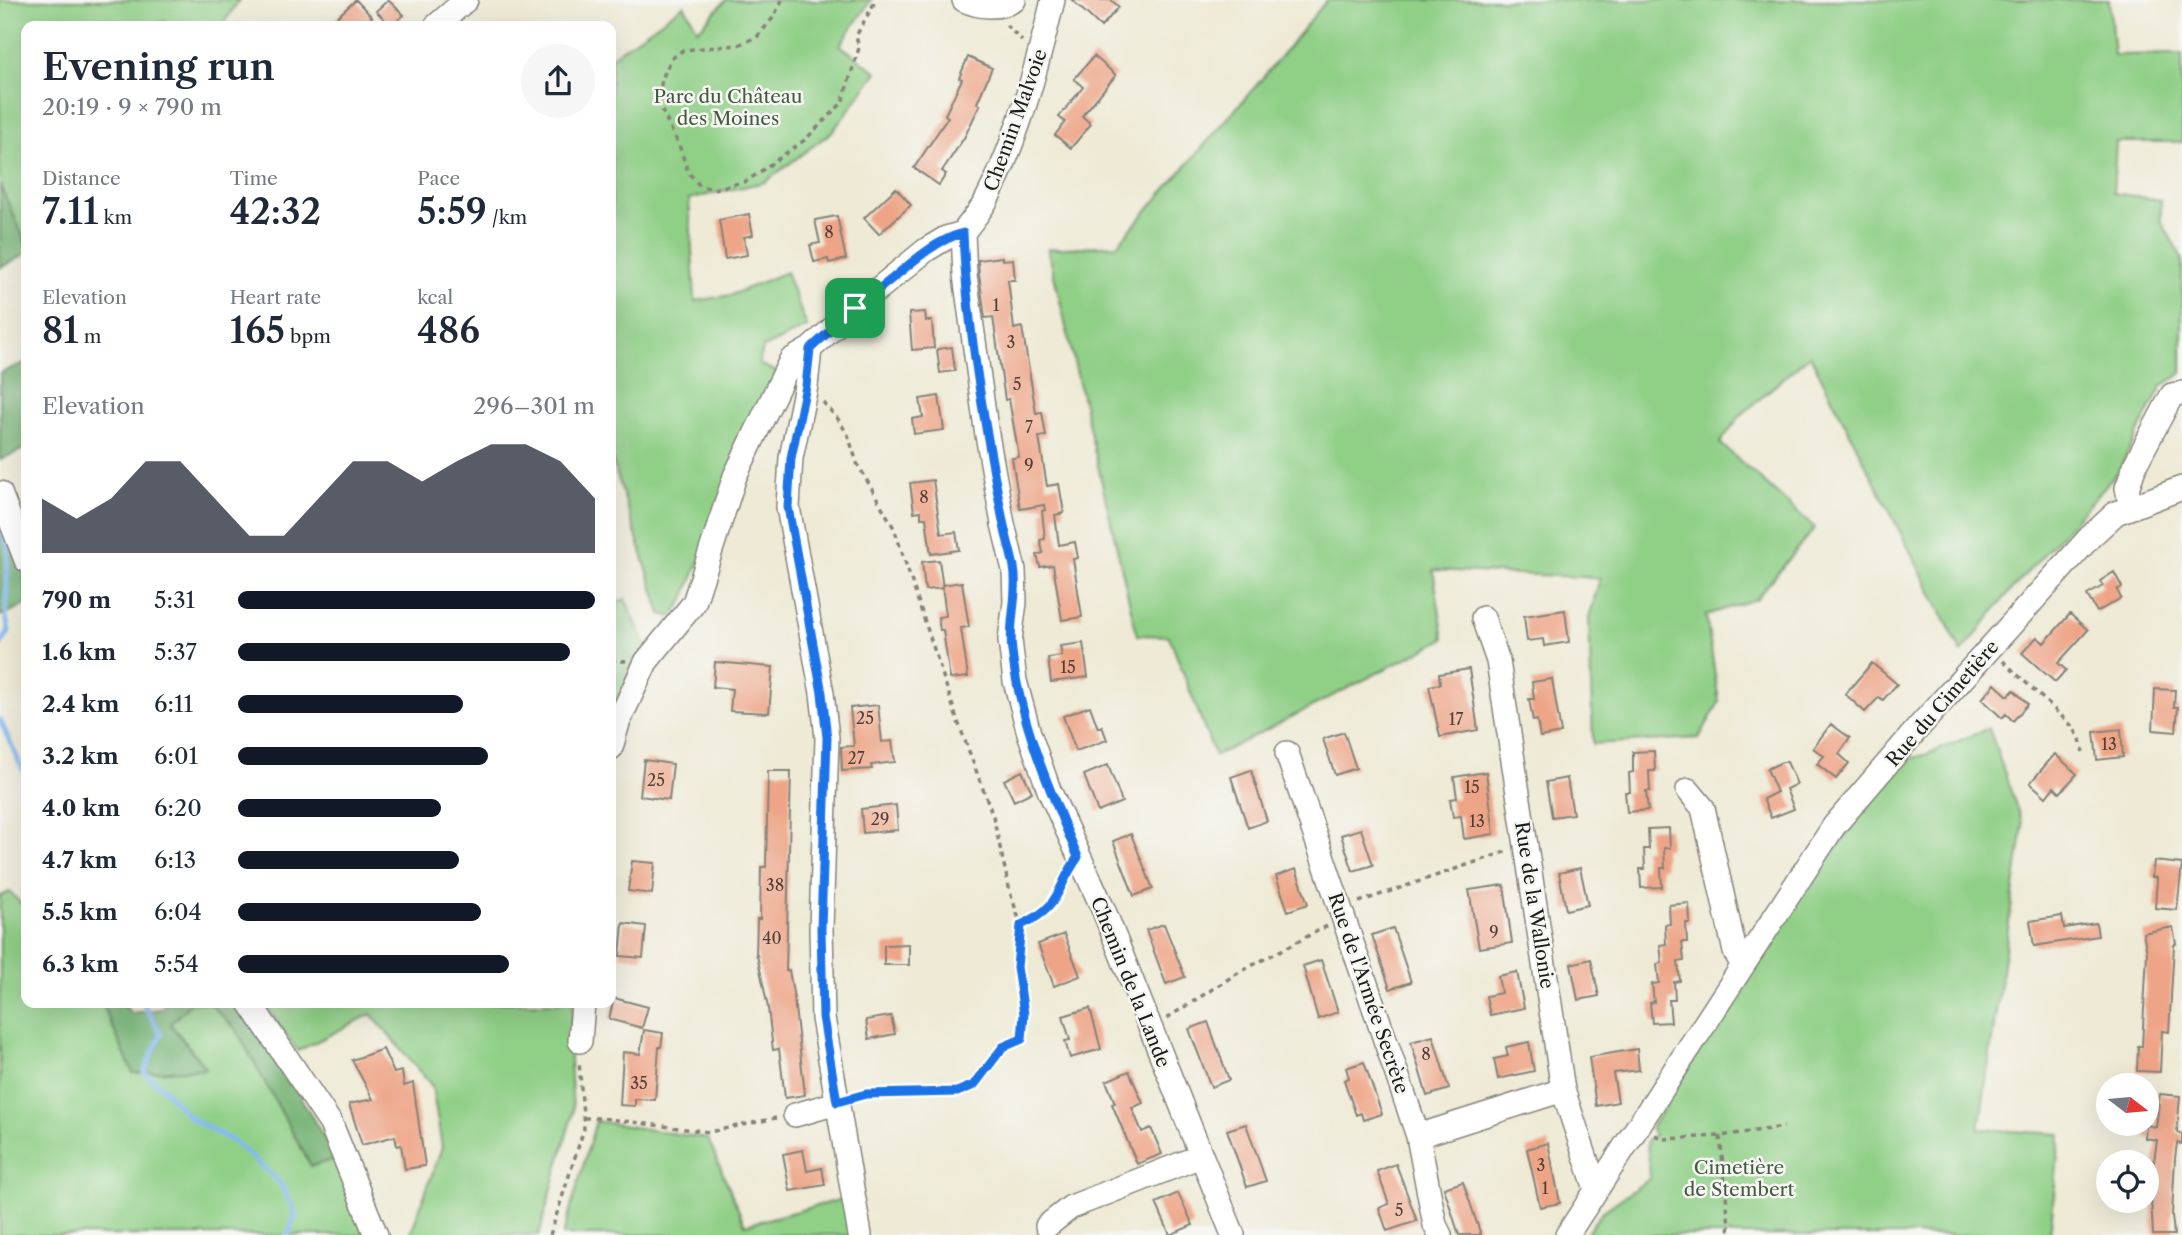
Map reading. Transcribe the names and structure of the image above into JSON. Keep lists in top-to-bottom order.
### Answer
{
  "streets": {
    "street": [
      "Chemin Malvoie",
      "Rue du Cimetière",
      "Rue de la Wallonie",
      "Chemin de la Lande",
      "Rue de l'Armée Secrète"
    ]
  },
  "crossings": [
    ["Chemin Malvoie", "Chemin de la Lande"],
    ["Rue du Cimetière", "Rue de la Wallonie"]
  ],
  "parks": ["Parc du Château des Moines", "Cimetière de Stembert"],
  "house_numbers": [
    "8",
    "1",
    "3",
    "5",
    "7",
    "9",
    "8",
    "15",
    "25",
    "17",
    "13",
    "27",
    "25",
    "15",
    "29",
    "13",
    "38",
    "9",
    "40",
    "8",
    "35",
    "3",
    "1",
    "5"
  ],
  "north": "right",
  "page": {
    "heading": ["Evening run", "20:19 · 9 × 790 m"],
    "stats": [
      ["Distance", "7.11 km"],
      ["Time", "42:32"],
      ["Pace", "5:59 /km"],
      ["Elevation", "81 m"],
      ["Heart rate", "165 bpm"],
      ["kcal", "486"]
    ],
    "chart": ["Elevation", "296–301 m"],
    "list": [
      {
        "name": "790 m",
        "note": "5:31"
      },
      {
        "name": "1.6 km",
        "note": "5:37"
      },
      {
        "name": "2.4 km",
        "note": "6:11"
      },
      {
        "name": "3.2 km",
        "note": "6:01"
      },
      {
        "name": "4.0 km",
        "note": "6:20"
      },
      {
        "name": "4.7 km",
        "note": "6:13"
      },
      {
        "name": "5.5 km",
        "note": "6:04"
      },
      {
        "name": "6.3 km",
        "note": "5:54"
      }
    ]
  }
}
